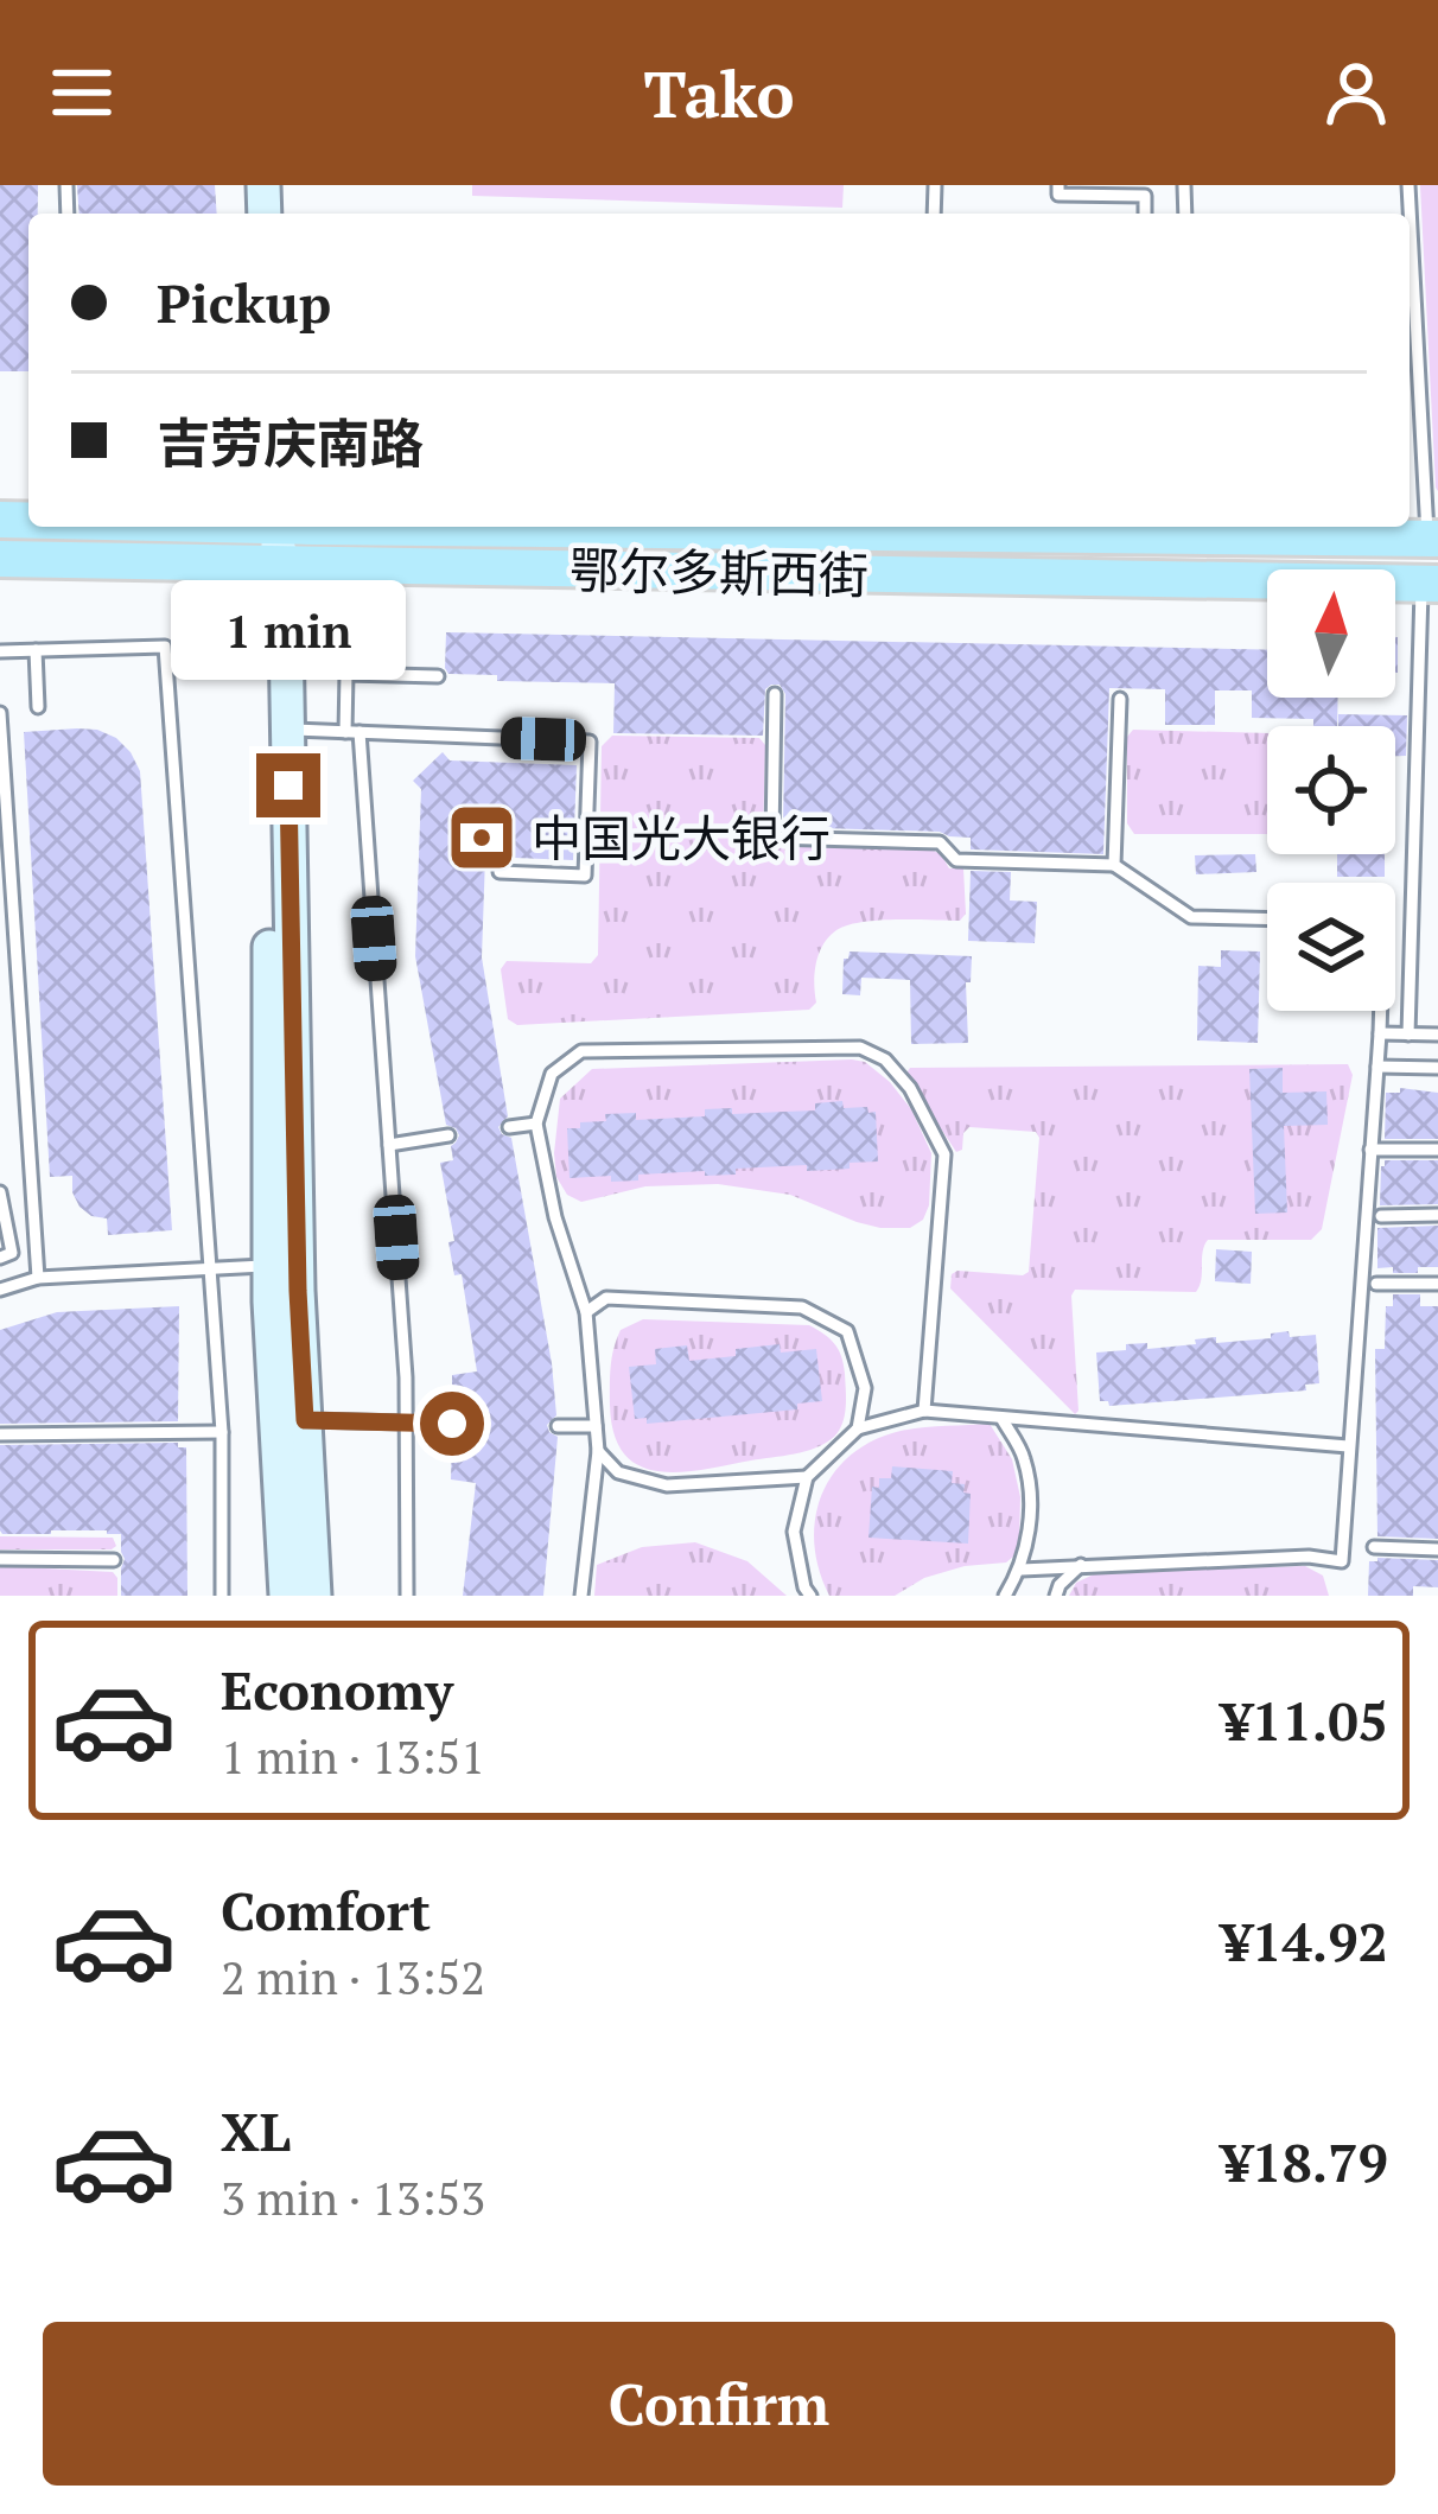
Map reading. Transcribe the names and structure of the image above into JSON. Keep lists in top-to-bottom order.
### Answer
{
  "streets": {
    "main road": ["鄂尔多斯西街"]
  },
  "places": {
    "bank": ["中国光大银行"]
  },
  "north": "top",
  "page": {
    "header": "Tako",
    "banner": ["Pickup", "吉劳庆南路"],
    "bubble": "1 min",
    "list": [
      {
        "name": "Economy",
        "note": "1 min · 13:51",
        "value": "¥11.05"
      },
      {
        "name": "Comfort",
        "note": "2 min · 13:52",
        "value": "¥14.92"
      },
      {
        "name": "XL",
        "note": "3 min · 13:53",
        "value": "¥18.79"
      }
    ],
    "buttons": "Confirm"
  }
}
